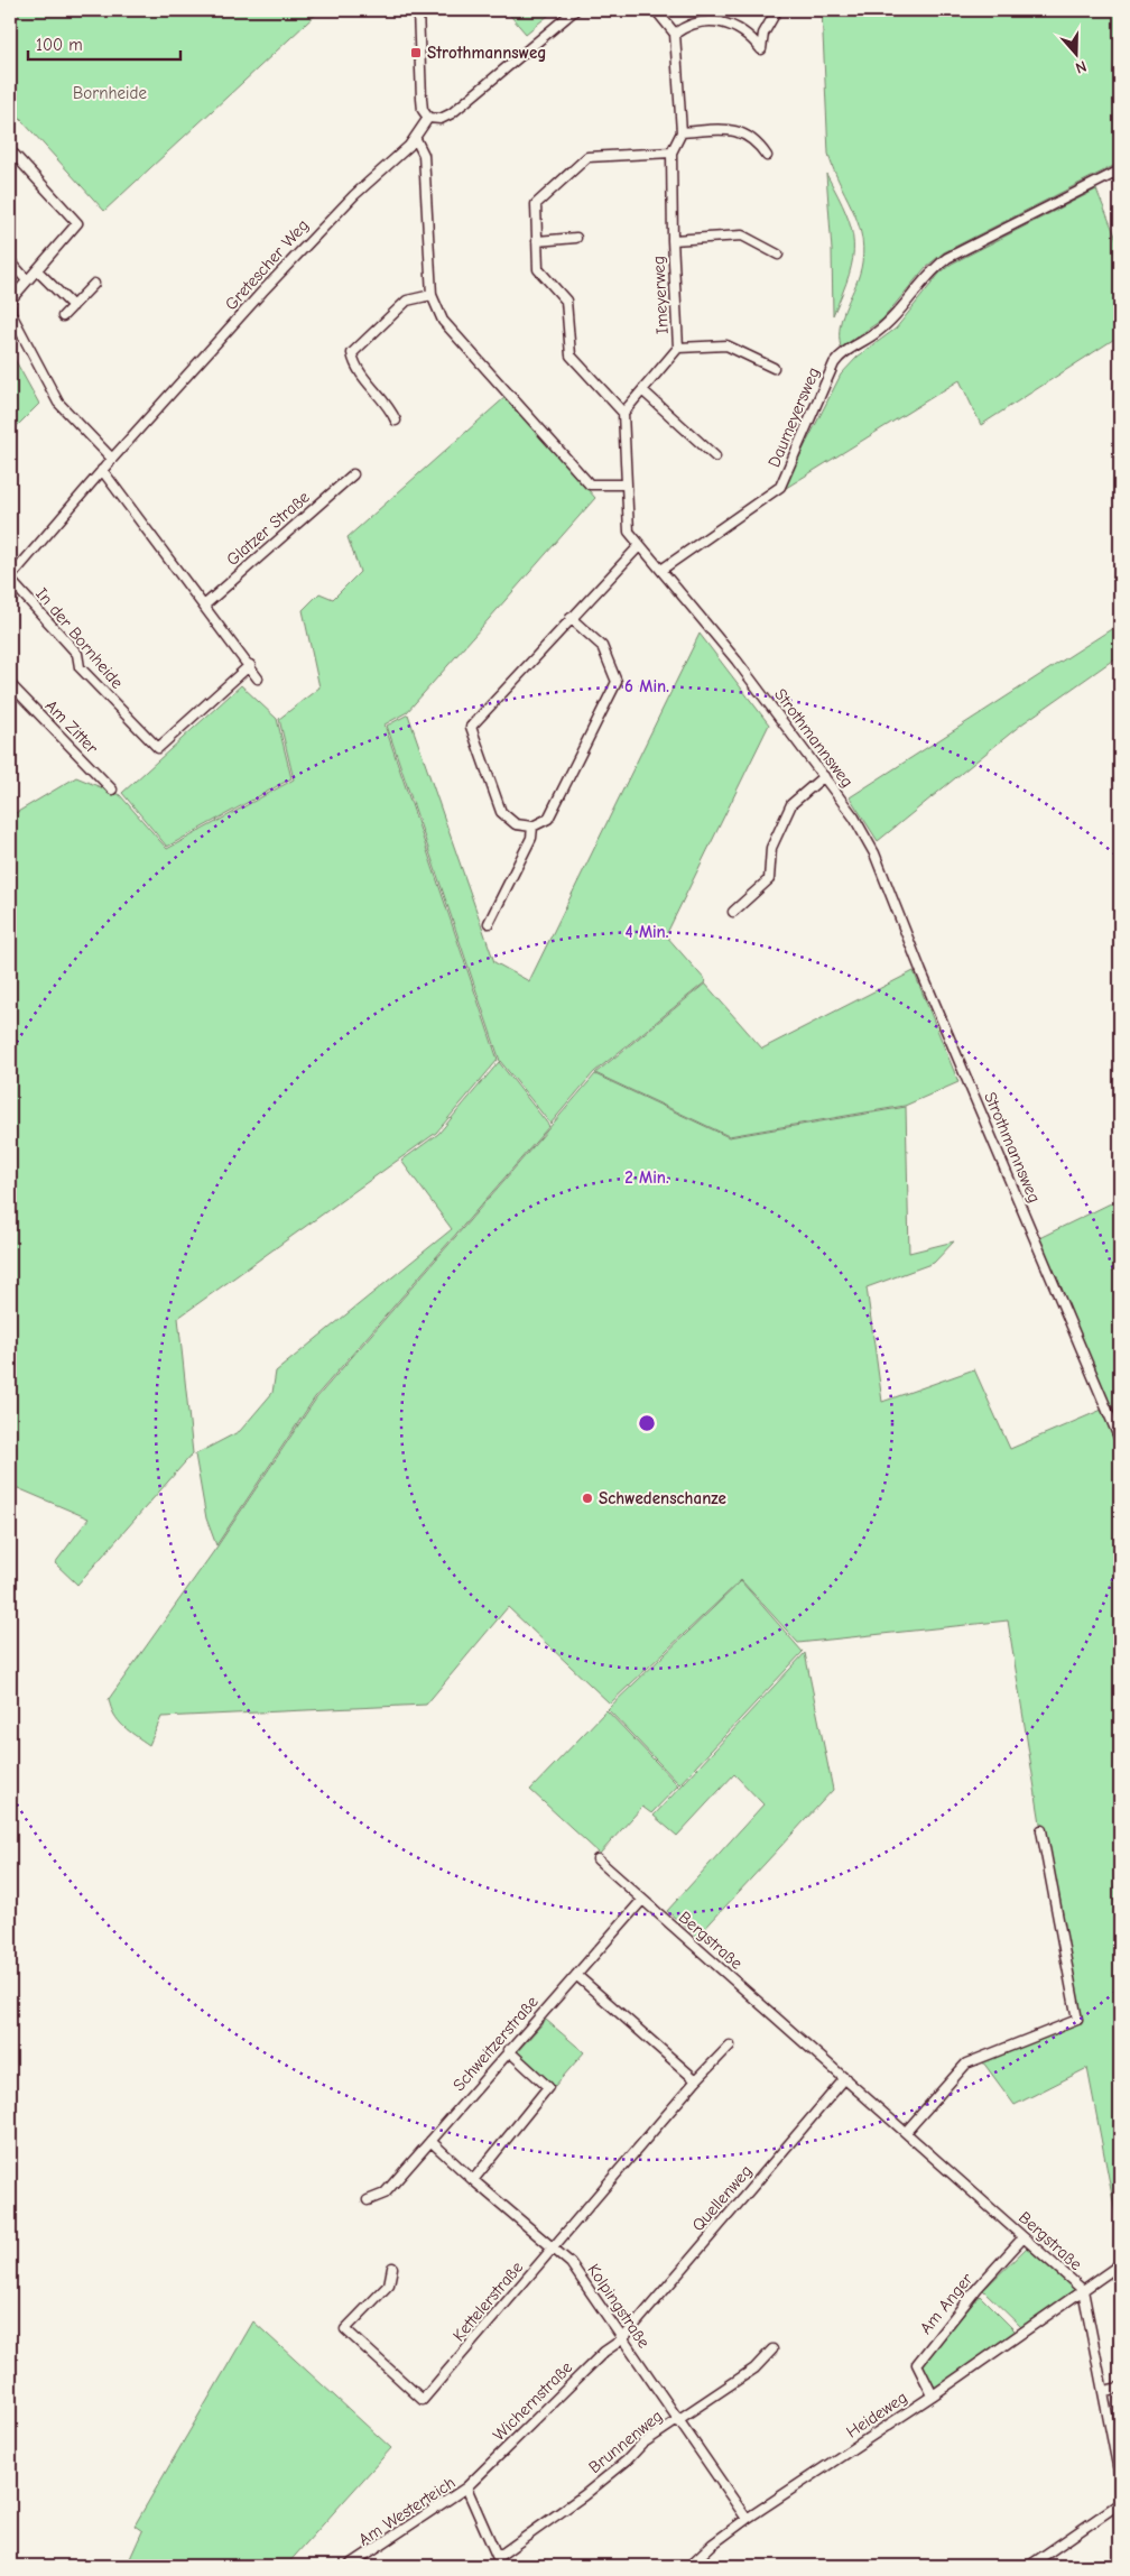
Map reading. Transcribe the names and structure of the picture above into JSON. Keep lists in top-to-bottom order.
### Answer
{
  "streets": {
    "street": [
      "Gretescher Weg",
      "Imeyerweg",
      "Daumeyersweg",
      "Glatzer Straße",
      "In der Bornheide",
      "Am Zitter",
      "Strothmannsweg",
      "Bergstraße",
      "Schweitzerstraße",
      "Quellenweg",
      "Kettelerstraße",
      "Am Anger",
      "Kolpingstraße",
      "Wichernstraße",
      "Heideweg",
      "Brunnenweg",
      "Am Westerteich"
    ]
  },
  "crossings": [
    ["Gretescher Weg", "In der Bornheide"],
    ["Daumeyersweg", "Strothmannsweg"],
    ["Bergstraße", "Schweitzerstraße"],
    ["Bergstraße", "Quellenweg"],
    ["Bergstraße", "Am Anger"],
    ["Bergstraße", "Heideweg"],
    ["Schweitzerstraße", "Kolpingstraße"],
    ["Quellenweg", "Kolpingstraße"],
    ["Quellenweg", "Wichernstraße"],
    ["Kettelerstraße", "Kolpingstraße"],
    ["Am Anger", "Heideweg"],
    ["Kolpingstraße", "Wichernstraße"],
    ["Kolpingstraße", "Heideweg"],
    ["Kolpingstraße", "Brunnenweg"],
    ["Wichernstraße", "Am Westerteich"],
    ["Brunnenweg", "Am Westerteich"]
  ],
  "parks": ["Bornheide"],
  "places": {
    "transit": ["Strothmannsweg"],
    "other": ["Schwedenschanze"]
  },
  "scale_bar": "100 m",
  "north": "bottom",
  "rings": ["6 Min.", "4 Min.", "2 Min."]
}
